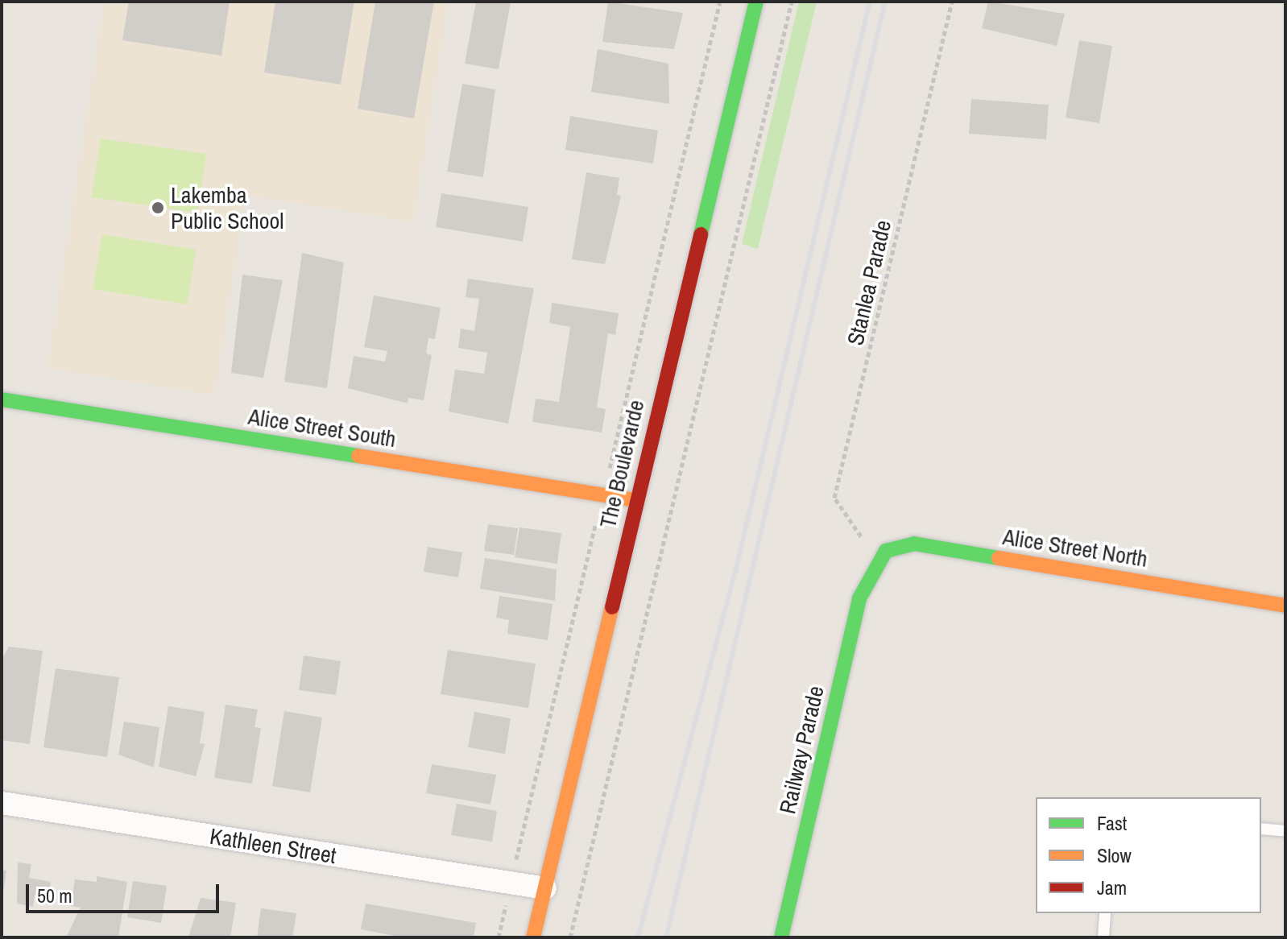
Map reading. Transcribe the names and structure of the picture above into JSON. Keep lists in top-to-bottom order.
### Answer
{
  "streets": {
    "street": [
      "Alice Street South",
      "The Boulevarde",
      "Alice Street North",
      "Railway Parade",
      "Kathleen Street"
    ],
    "path": ["Stanlea Parade"]
  },
  "crossings": [
    ["Stanlea Parade", "Alice Street North"],
    ["Alice Street South", "The Boulevarde"],
    ["The Boulevarde", "Kathleen Street"],
    ["Alice Street North", "Railway Parade"]
  ],
  "places": ["Lakemba Public School"],
  "legend": ["Fast", "Slow", "Jam"],
  "scale_bar": "50 m"
}
